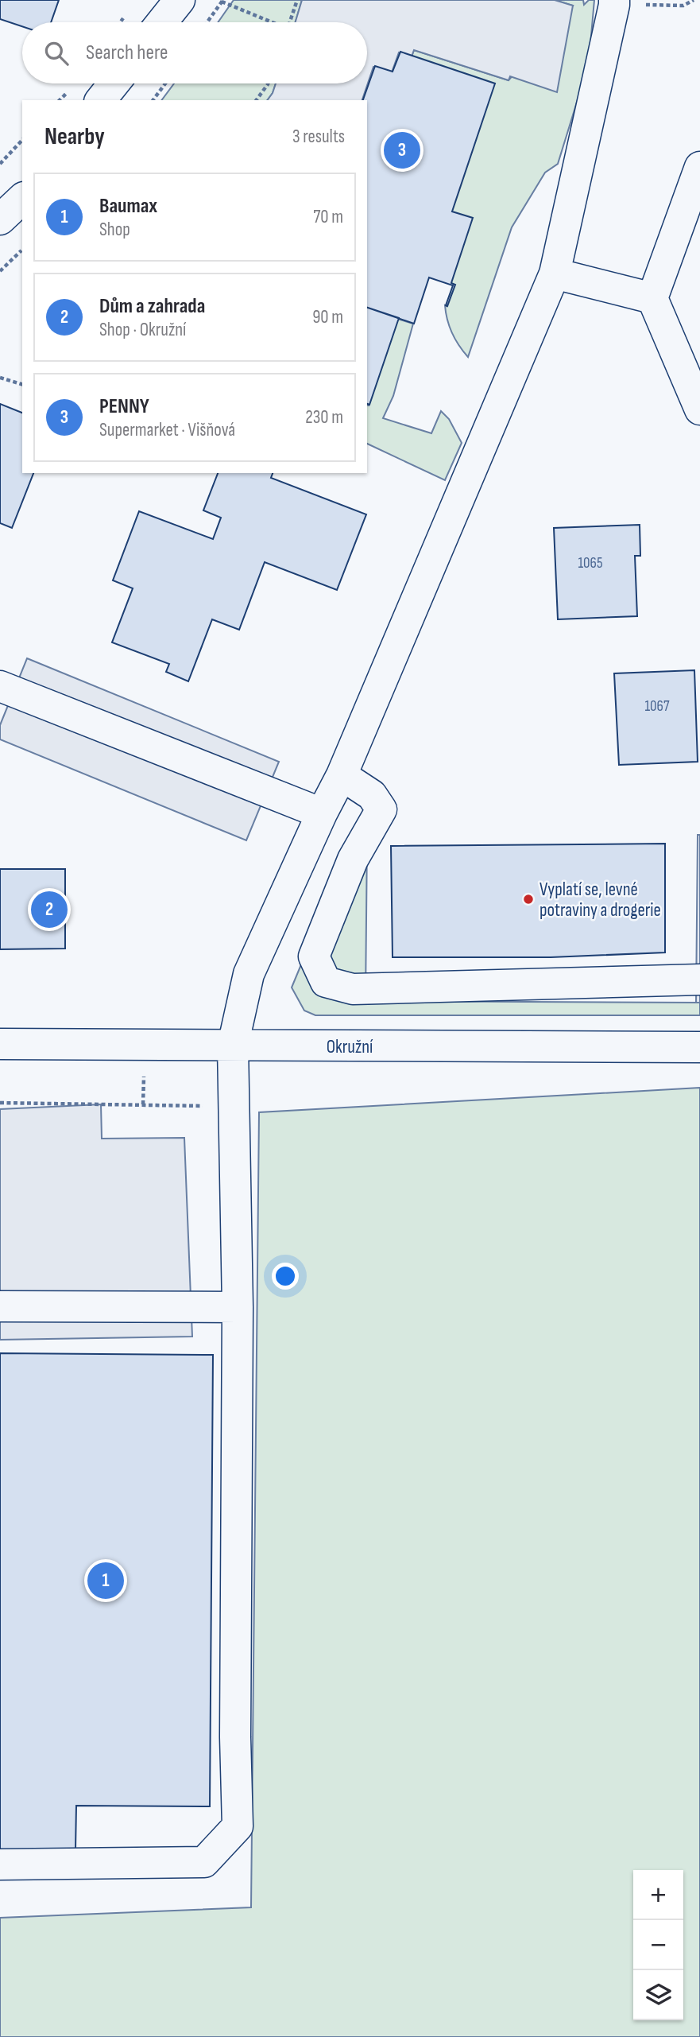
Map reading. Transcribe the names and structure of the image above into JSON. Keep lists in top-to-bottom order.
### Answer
{
  "streets": {
    "street": ["Okružní"]
  },
  "places": ["Vyplatí se, levné potraviny a drogerie"],
  "house_numbers": ["1065", "1067"],
  "page": {
    "search": "Search here",
    "heading": ["Nearby", "3 results"],
    "pins": ["3", "2", "1"],
    "list": [
      {
        "mark": "1",
        "name": "Baumax",
        "note": "Shop",
        "value": "70 m"
      },
      {
        "mark": "2",
        "name": "Dům a zahrada",
        "note": "Shop · Okružní",
        "value": "90 m"
      },
      {
        "mark": "3",
        "name": "PENNY",
        "note": "Supermarket · Višňová",
        "value": "230 m"
      }
    ],
    "map_buttons": ["+", "−"]
  }
}
